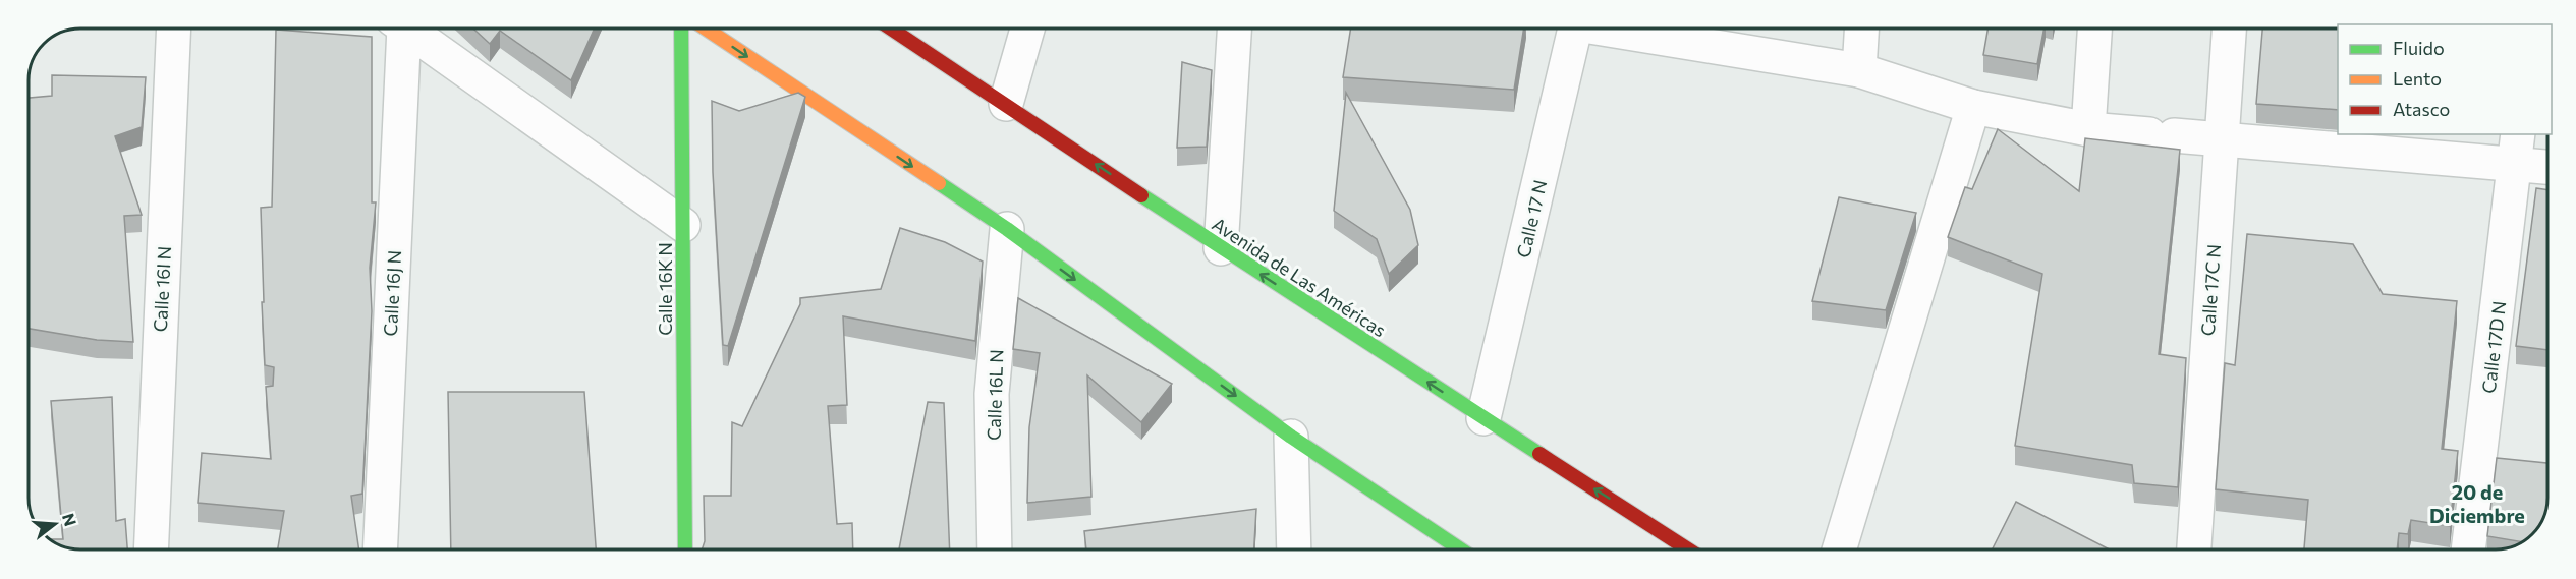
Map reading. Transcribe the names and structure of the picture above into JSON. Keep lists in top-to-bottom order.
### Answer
{
  "streets": {
    "main road": ["Avenida de Las Américas", "Calle 16K N"],
    "street": [
      "Calle 17 N",
      "Calle 16I N",
      "Calle 17C N",
      "Calle 16J N",
      "Calle 17D N",
      "Calle 16L N"
    ]
  },
  "crossings": [
    ["Calle 17 N", "Avenida de Las Américas"]
  ],
  "districts": ["20 de Diciembre"],
  "legend": ["Fluido", "Lento", "Atasco"],
  "north": "right"
}
